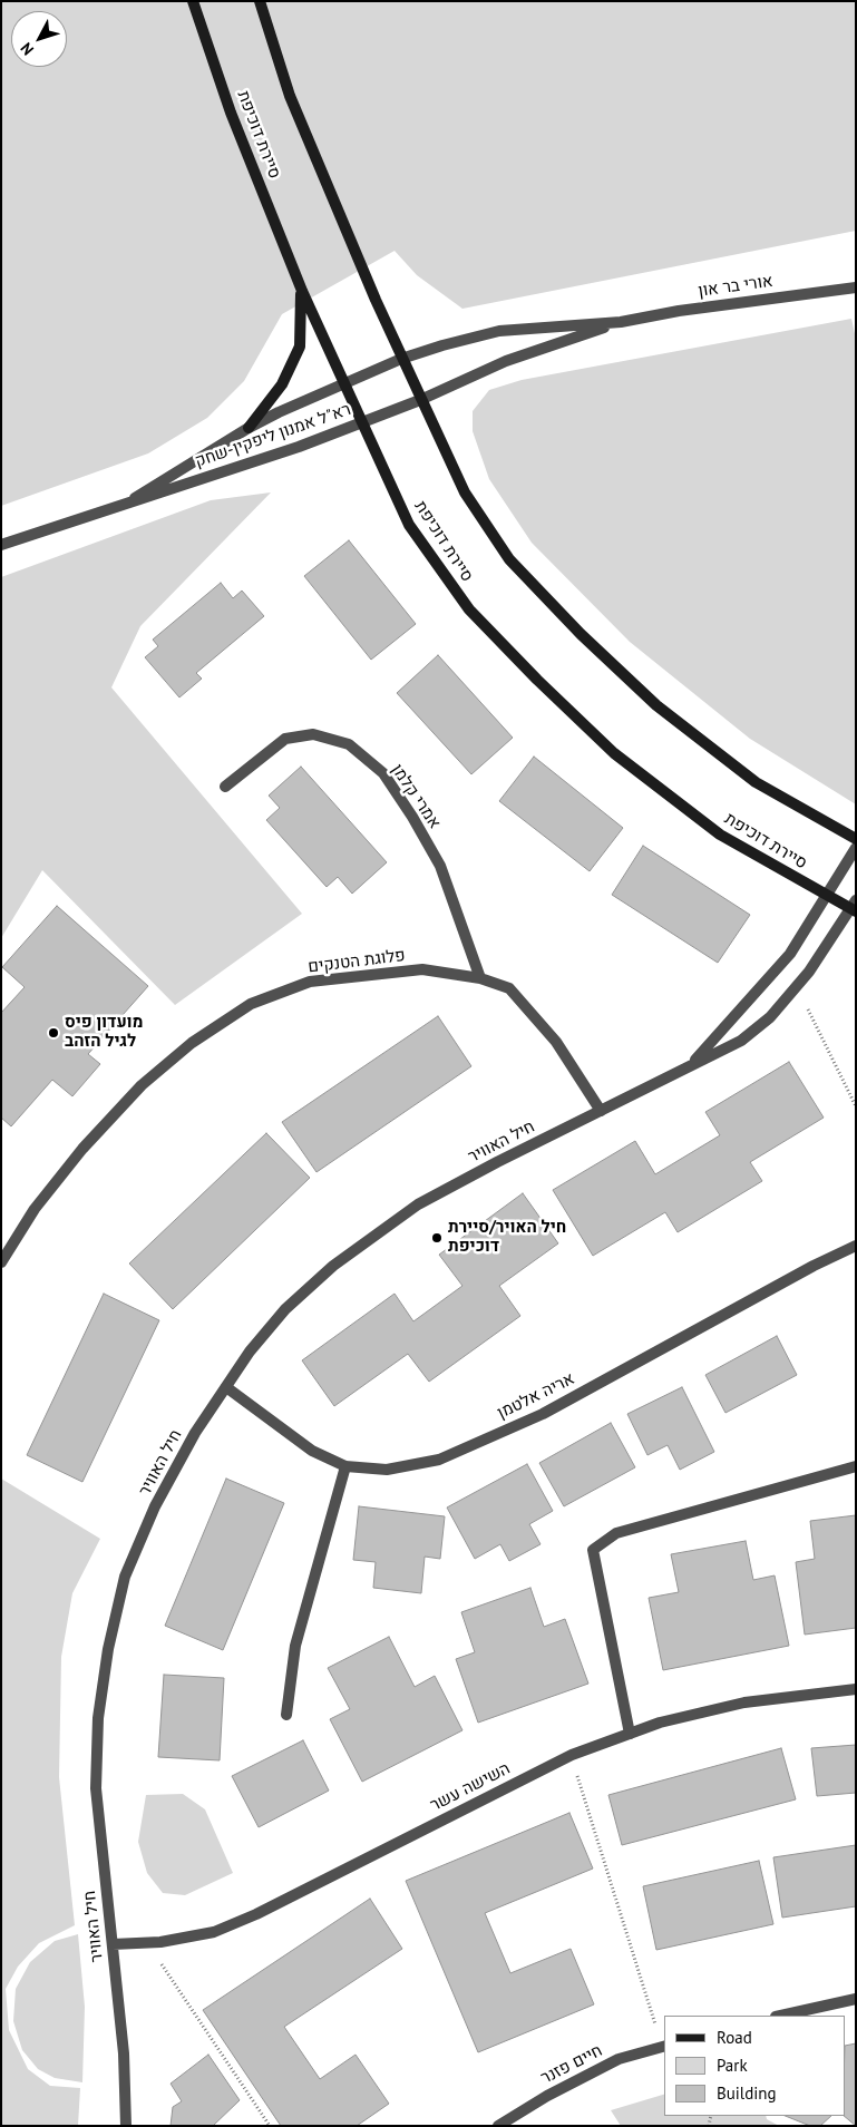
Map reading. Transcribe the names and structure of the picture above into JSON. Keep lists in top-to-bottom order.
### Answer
{
  "streets": {
    "main road": ["סיירת דוכיפת"],
    "street": [
      "אורי בר און",
      "רא\"ל אמנון ליפקין-שחק",
      "אמרי קלמן",
      "פלוגת הטנקים",
      "חיל האוויר",
      "אריה אלטמן",
      "השישה עשר",
      "חיים פזנר"
    ]
  },
  "crossings": [
    ["סיירת דוכיפת", "רא\"ל אמנון ליפקין-שחק"],
    ["סיירת דוכיפת", "חיל האוויר"],
    ["אורי בר און", "רא\"ל אמנון ליפקין-שחק"],
    ["אמרי קלמן", "פלוגת הטנקים"],
    ["פלוגת הטנקים", "חיל האוויר"],
    ["חיל האוויר", "אריה אלטמן"],
    ["חיל האוויר", "השישה עשר"]
  ],
  "places": ["מועדון פיס לגיל הזהב", "חיל האויר/סיירת דוכיפת"],
  "legend": ["Road", "Park", "Building"],
  "north": "bottom left"
}
